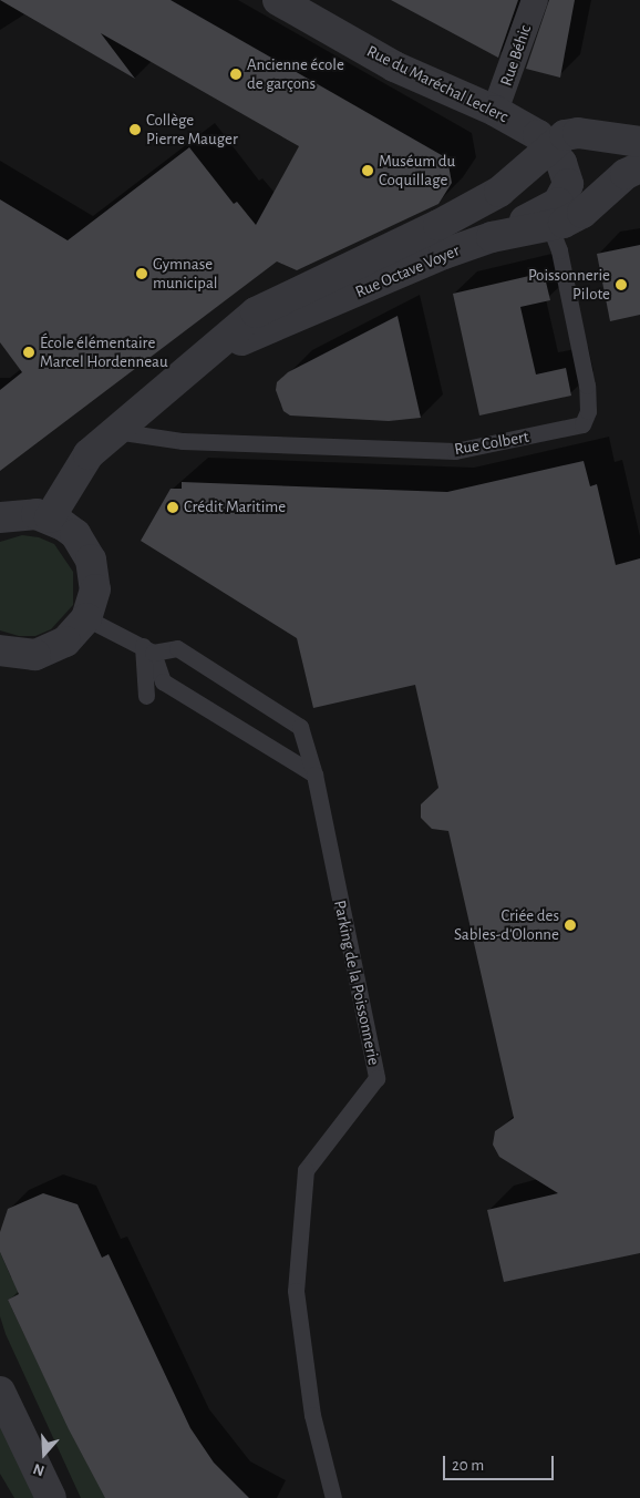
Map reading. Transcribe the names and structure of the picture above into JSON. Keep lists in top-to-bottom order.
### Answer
{
  "streets": {
    "street": ["Rue Béhic", "Rue du Maréchal Leclerc", "Rue Octave Voyer"],
    "lane": ["Rue Colbert", "Parking de la Poissonnerie"]
  },
  "crossings": [
    ["Rue Béhic", "Rue du Maréchal Leclerc"],
    ["Rue du Maréchal Leclerc", "Rue Octave Voyer"],
    ["Rue Octave Voyer", "Rue Colbert"]
  ],
  "places": [
    "Ancienne école de garçons",
    "Collège Pierre Mauger",
    "Muséum du Coquillage",
    "Gymnase municipal",
    "Poissonnerie Pilote",
    "École élémentaire Marcel Hordenneau",
    "Crédit Maritime",
    "Criée des Sables-d'Olonne"
  ],
  "scale_bar": "20 m",
  "north": "bottom"
}
